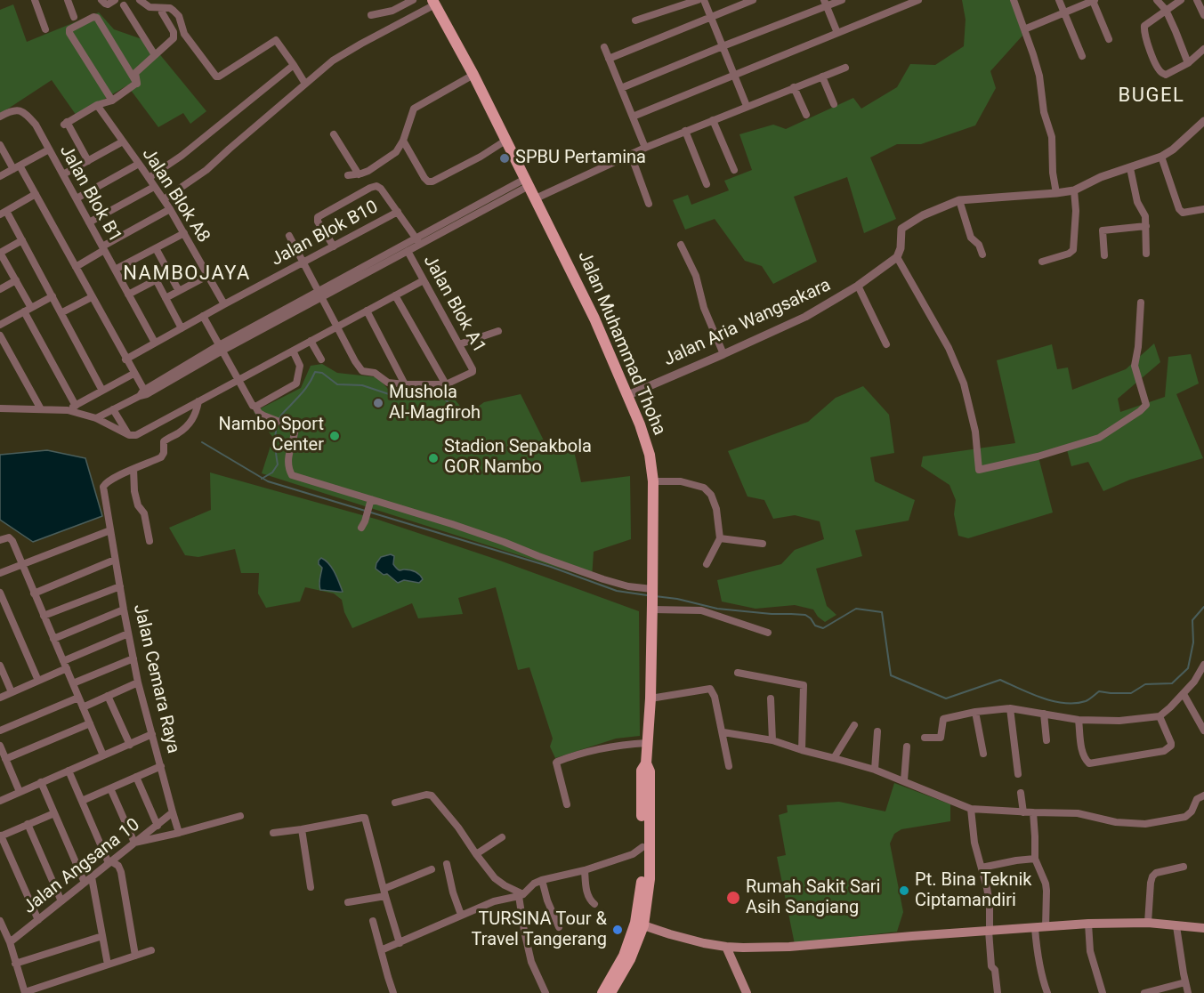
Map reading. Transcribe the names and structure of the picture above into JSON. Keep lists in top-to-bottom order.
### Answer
{
  "streets": {
    "main road": ["Jalan Muhammad Thoha"],
    "street": [
      "Jalan Blok B1",
      "Jalan Blok A8",
      "Jalan Blok B10",
      "Jalan Blok A1",
      "Jalan Aria Wangsakara",
      "Jalan Cemara Raya",
      "Jalan Angsana 10"
    ]
  },
  "crossings": [
    ["Jalan Blok B1", "Jalan Blok B10"],
    ["Jalan Blok A8", "Jalan Blok B10"],
    ["Jalan Aria Wangsakara", "Jalan Muhammad Thoha"],
    ["Jalan Cemara Raya", "Jalan Angsana 10"]
  ],
  "districts": ["BUGEL", "NAMBOJAYA"],
  "places": [
    "SPBU Pertamina",
    "Mushola Al-Magfiroh",
    "Nambo Sport Center",
    "Stadion Sepakbola GOR Nambo",
    "Pt. Bina Teknik Ciptamandiri",
    "Rumah Sakit Sari Asih Sangiang",
    "TURSINA Tour & Travel Tangerang"
  ]
}
